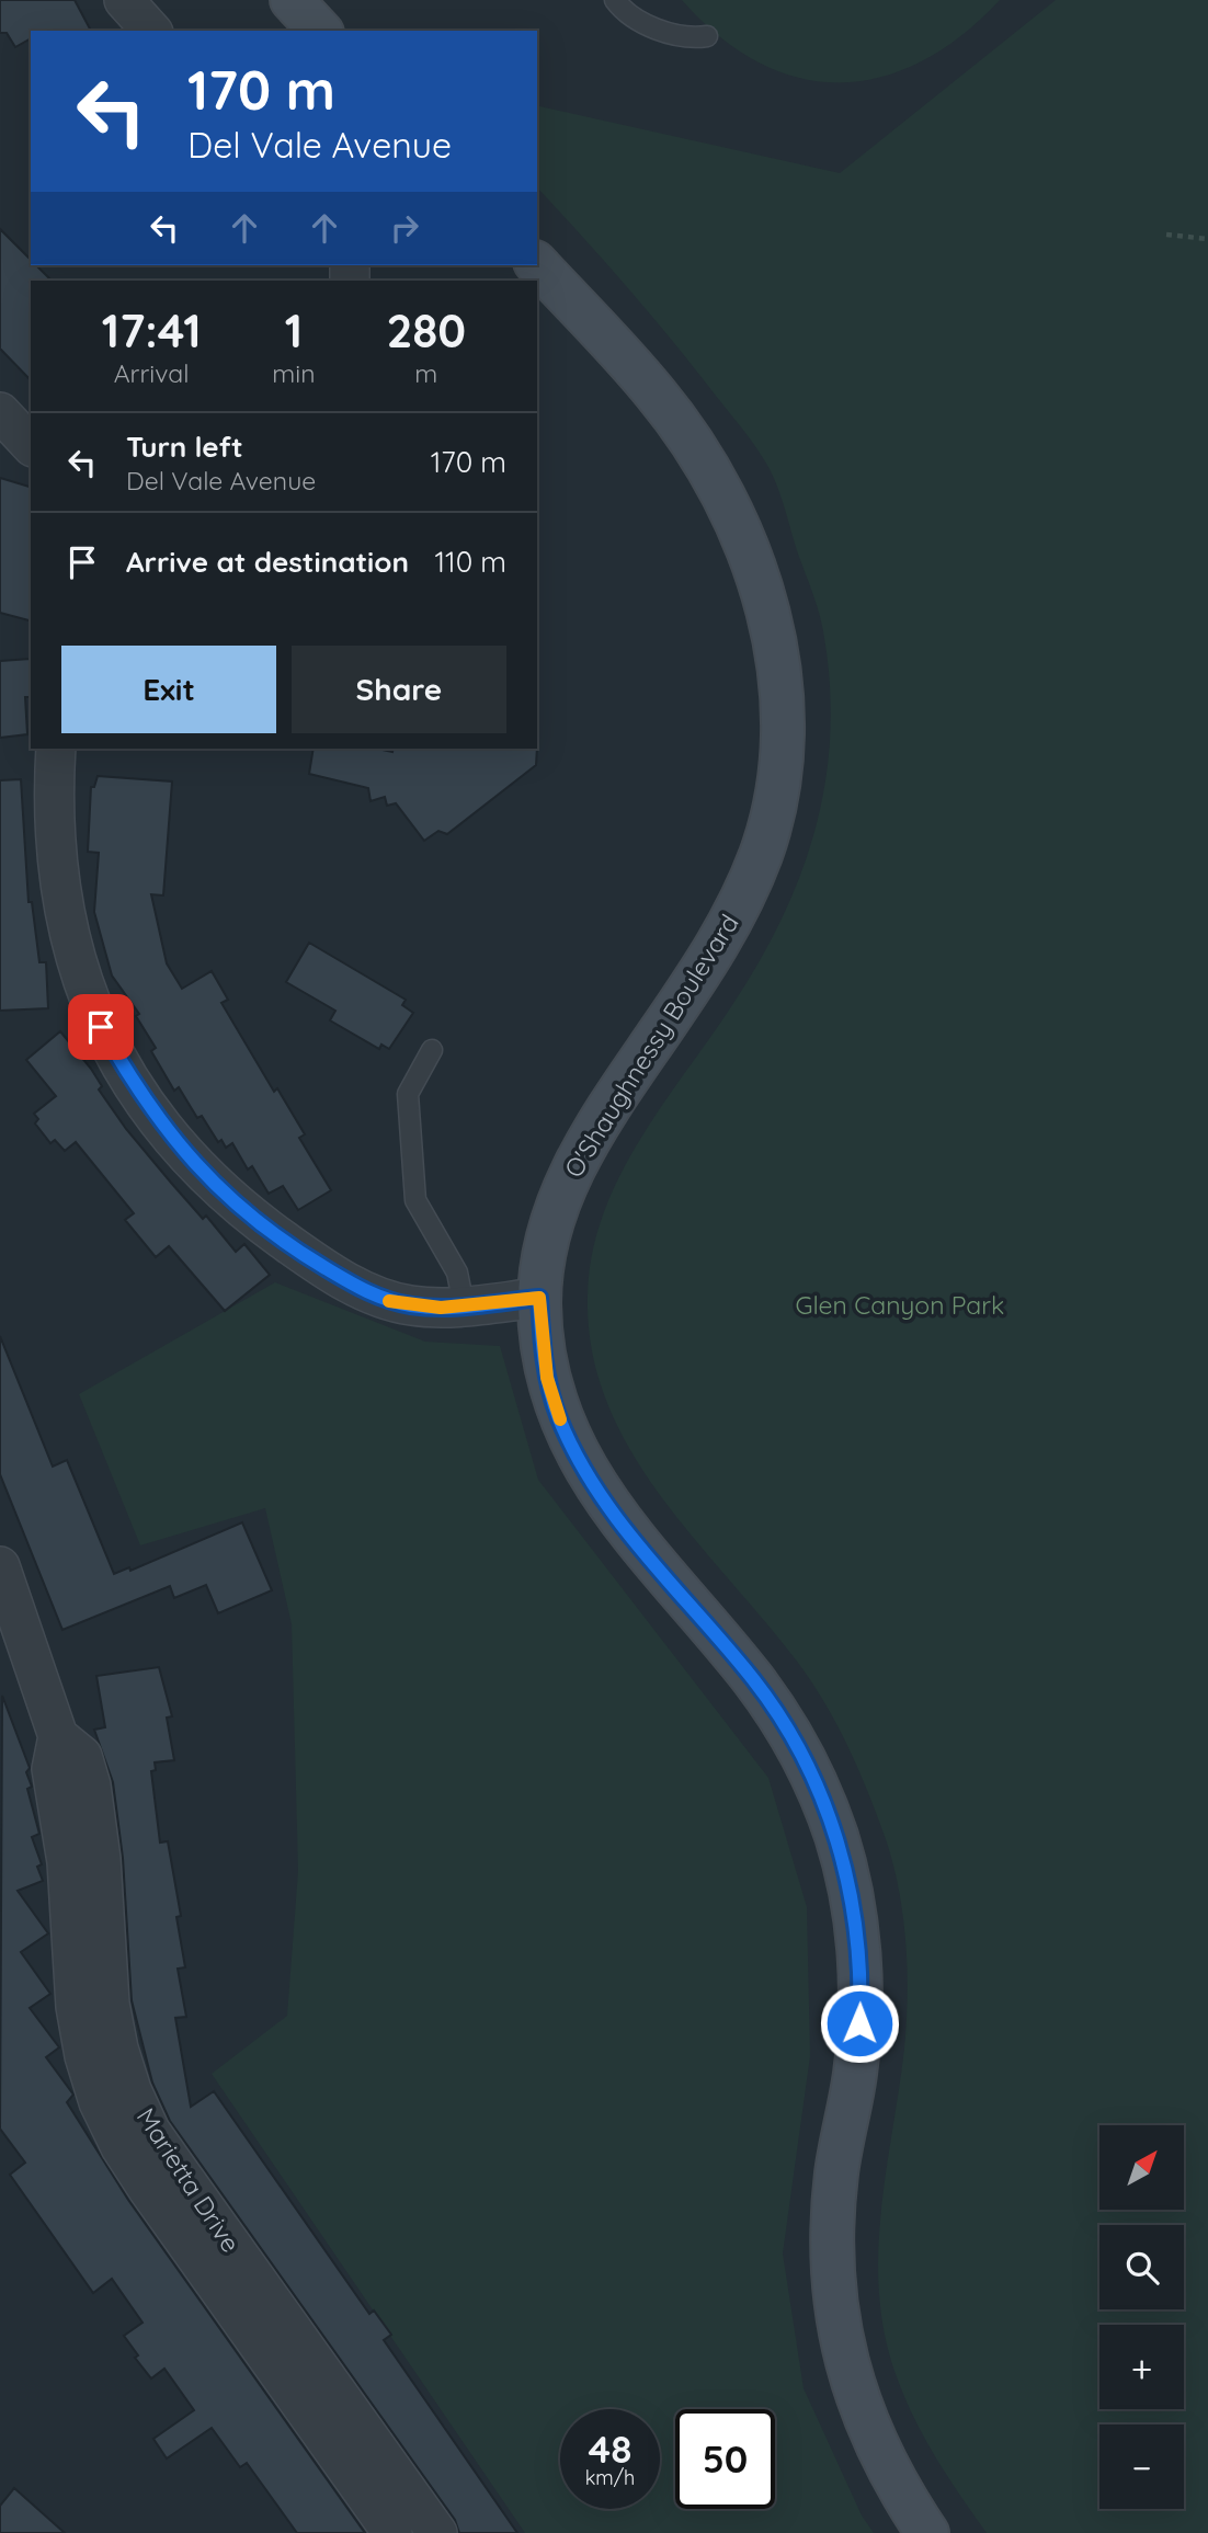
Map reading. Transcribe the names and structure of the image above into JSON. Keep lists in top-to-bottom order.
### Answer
{
  "streets": {
    "main road": ["O'Shaughnessy Boulevard"],
    "street": ["Marietta Drive"]
  },
  "parks": ["Glen Canyon Park"],
  "north": "top right",
  "page": {
    "turn": ["170 m", "Del Vale Avenue"],
    "eta": [
      "17:41",
      "Arrival",
      "1",
      "min",
      "280",
      "m"
    ],
    "list": [
      {
        "name": "Turn left",
        "note": "Del Vale Avenue",
        "value": "170 m"
      },
      {
        "name": "Arrive at destination",
        "value": "110 m"
      }
    ],
    "buttons": ["Exit", "Share"],
    "map_buttons": ["+", "−"],
    "speed": "48 km/h",
    "limit": "50"
  }
}
